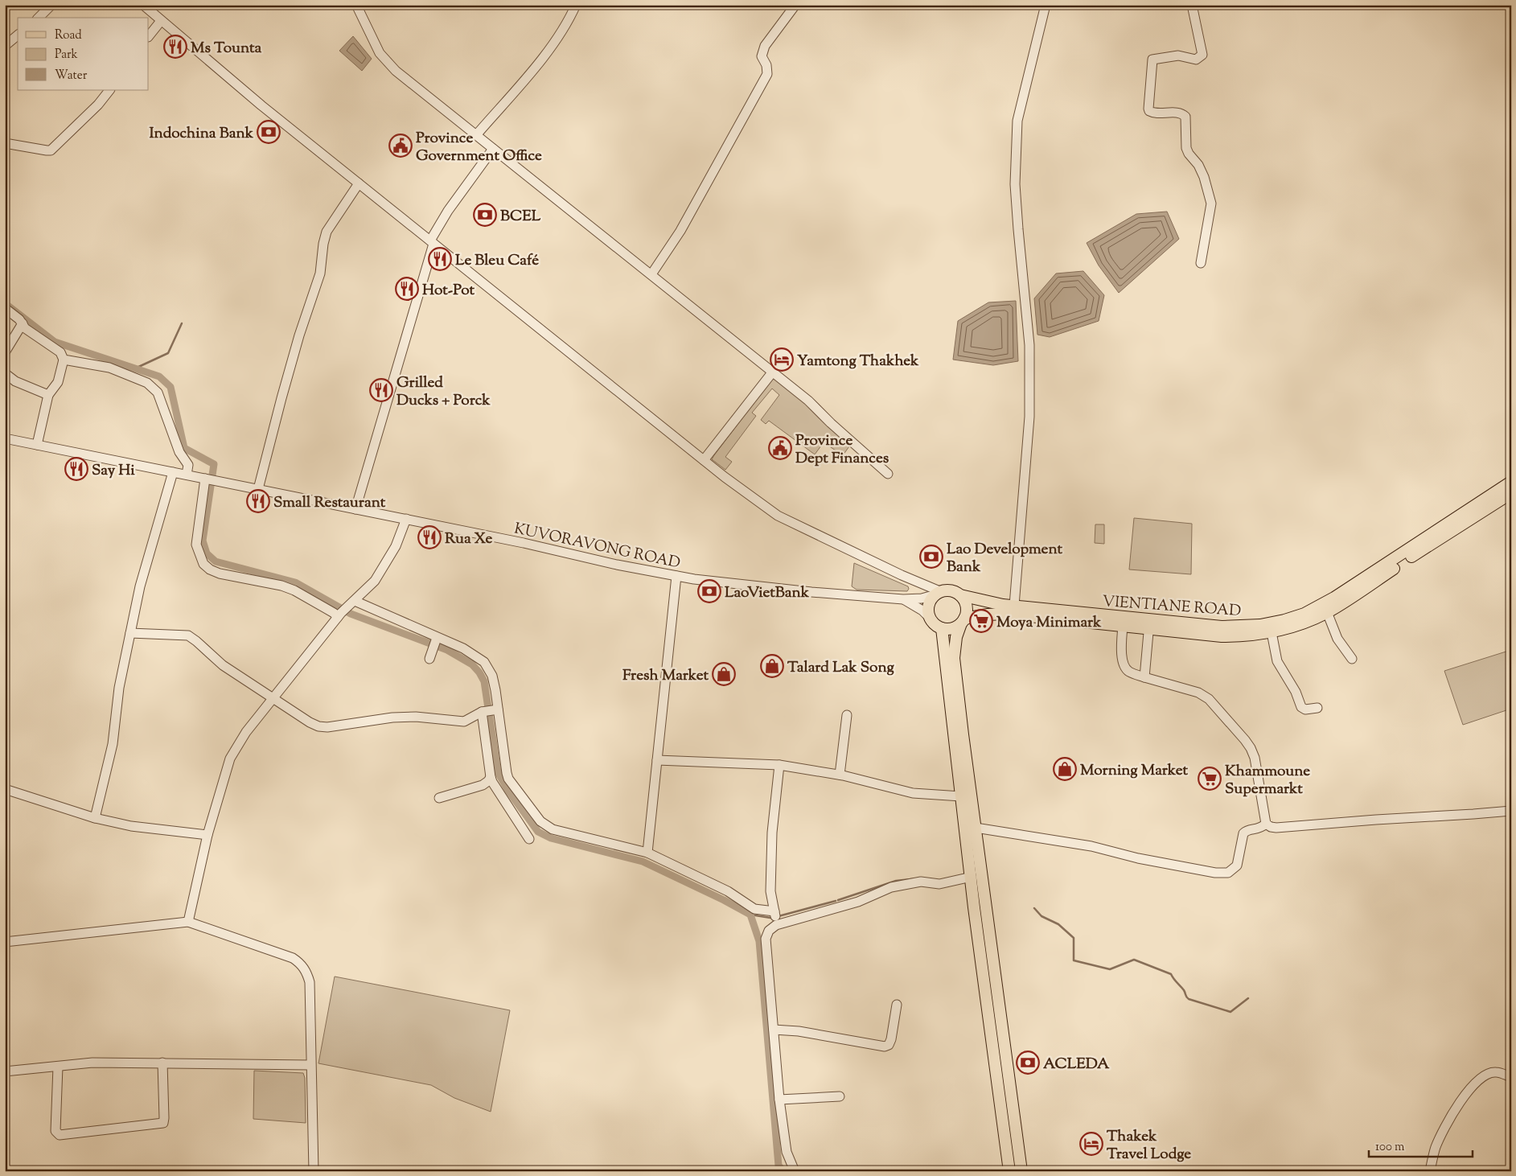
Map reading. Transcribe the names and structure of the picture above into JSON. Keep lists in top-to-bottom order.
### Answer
{
  "streets": {
    "main road": ["VIENTIANE ROAD"],
    "street": ["KUVORAVONG ROAD"]
  },
  "crossings": [
    ["KUVORAVONG ROAD", "VIENTIANE ROAD"]
  ],
  "places": {
    "restaurant": [
      "Ms Tounta",
      "Le Bleu Café",
      "Hot-Pot",
      "Grilled Ducks + Porck",
      "Say Hi",
      "Small Restaurant",
      "Rua Xe"
    ],
    "bank": [
      "Indochina Bank",
      "BCEL",
      "Lao Development Bank",
      "LaoVietBank",
      "ACLEDA"
    ],
    "public building": ["Province Government Office", "Province Dept Finances"],
    "hotel": ["Yamtong Thakhek", "Thakek Travel Lodge"],
    "supermarket": ["Moya Minimark", "Khammoune Supermarkt"],
    "shop": ["Talard Lak Song", "Fresh Market", "Morning Market"]
  },
  "legend": ["Road", "Park", "Water"],
  "scale_bar": "100 m"
}
